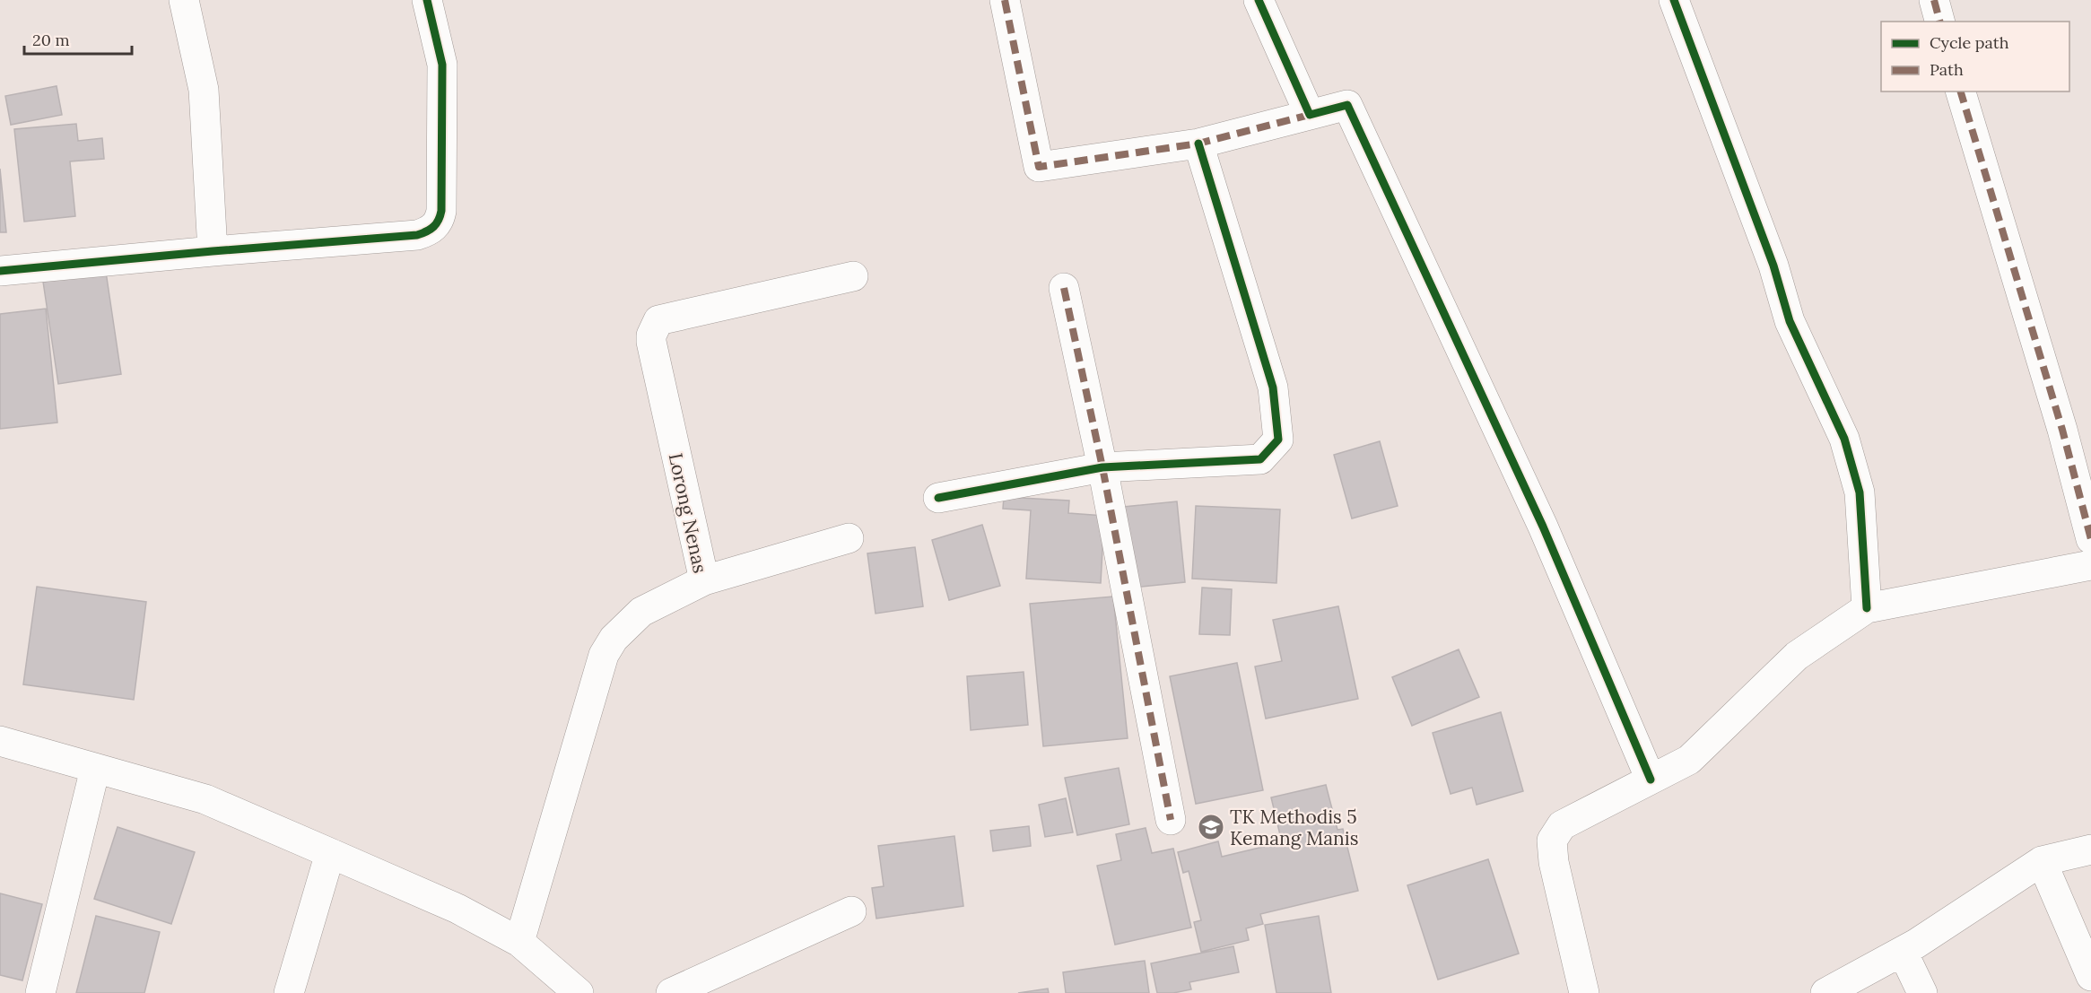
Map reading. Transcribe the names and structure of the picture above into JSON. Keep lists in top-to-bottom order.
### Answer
{
  "streets": {
    "street": ["Lorong Nenas"]
  },
  "places": {
    "school or university": ["TK Methodis 5 Kemang Manis"]
  },
  "legend": ["Cycle path", "Path"],
  "scale_bar": "20 m"
}
